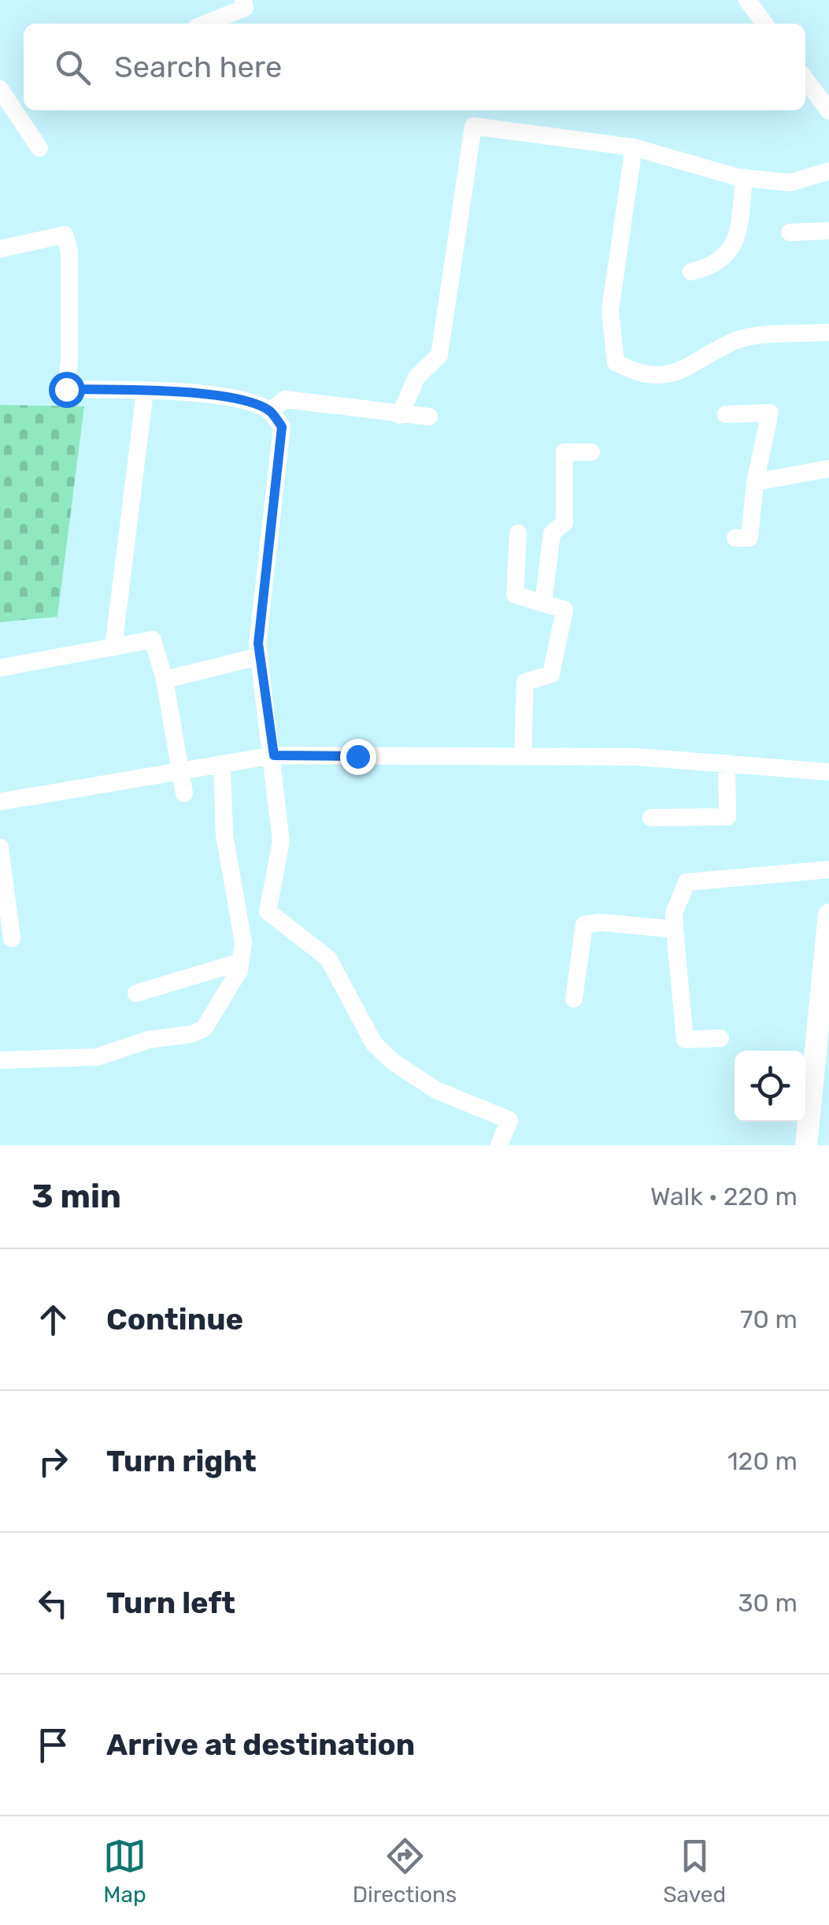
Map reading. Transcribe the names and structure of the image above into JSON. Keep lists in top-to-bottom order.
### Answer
{
  "page": {
    "search": "Search here",
    "heading": ["3 min", "Walk · 220 m"],
    "list": [
      ["Continue", "70 m"],
      ["Turn right", "120 m"],
      ["Turn left", "30 m"],
      "Arrive at destination"
    ],
    "nav": ["Map", "Directions", "Saved"]
  }
}
